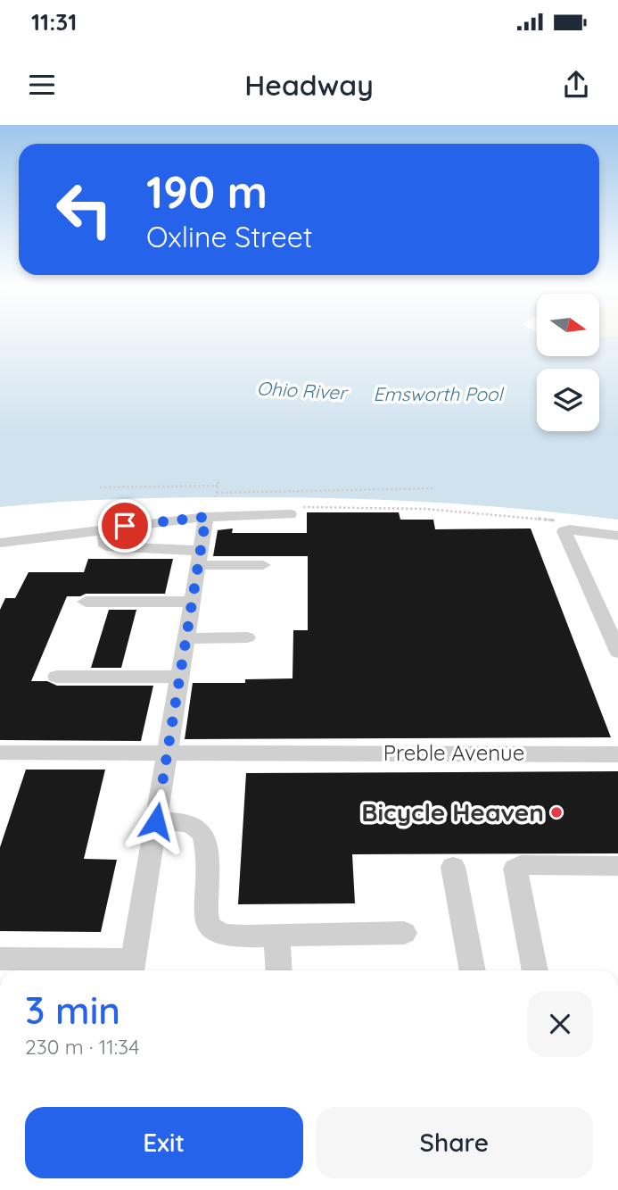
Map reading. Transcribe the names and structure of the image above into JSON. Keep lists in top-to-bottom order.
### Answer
{
  "streets": {
    "street": ["Preble Avenue"]
  },
  "water": ["Ohio River", "Emsworth Pool"],
  "places": ["Bicycle Heaven"],
  "north": "right",
  "page": {
    "status": "11:31",
    "header": "Headway",
    "turn": ["190 m", "Oxline Street"],
    "heading": ["3 min", "230 m · 11:34"],
    "buttons": ["Exit", "Share"]
  }
}
